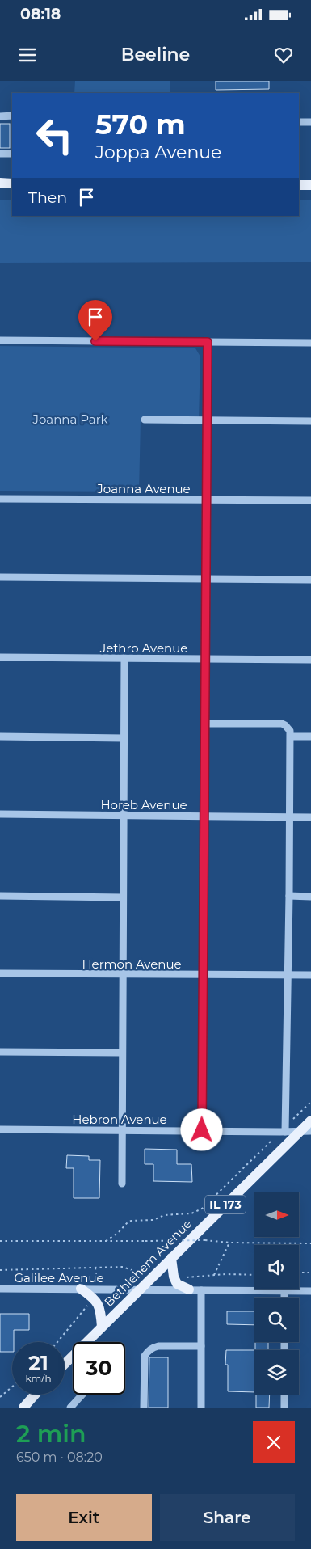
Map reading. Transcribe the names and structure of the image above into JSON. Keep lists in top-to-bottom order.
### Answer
{
  "streets": {
    "main road": ["IL 173", "Bethlehem Avenue"],
    "street": [
      "Joanna Avenue",
      "Jethro Avenue",
      "Horeb Avenue",
      "Hermon Avenue",
      "Hebron Avenue",
      "Galilee Avenue"
    ]
  },
  "crossings": [
    ["Hebron Avenue", "Bethlehem Avenue"],
    ["Bethlehem Avenue", "Galilee Avenue"]
  ],
  "parks": ["Joanna Park"],
  "north": "right",
  "page": {
    "status": "08:18",
    "header": "Beeline",
    "turn": ["570 m", "Joppa Avenue"],
    "then": "Then",
    "speed": "21 km/h",
    "limit": "30",
    "heading": ["2 min", "650 m · 08:20"],
    "buttons": ["Exit", "Share"]
  }
}
